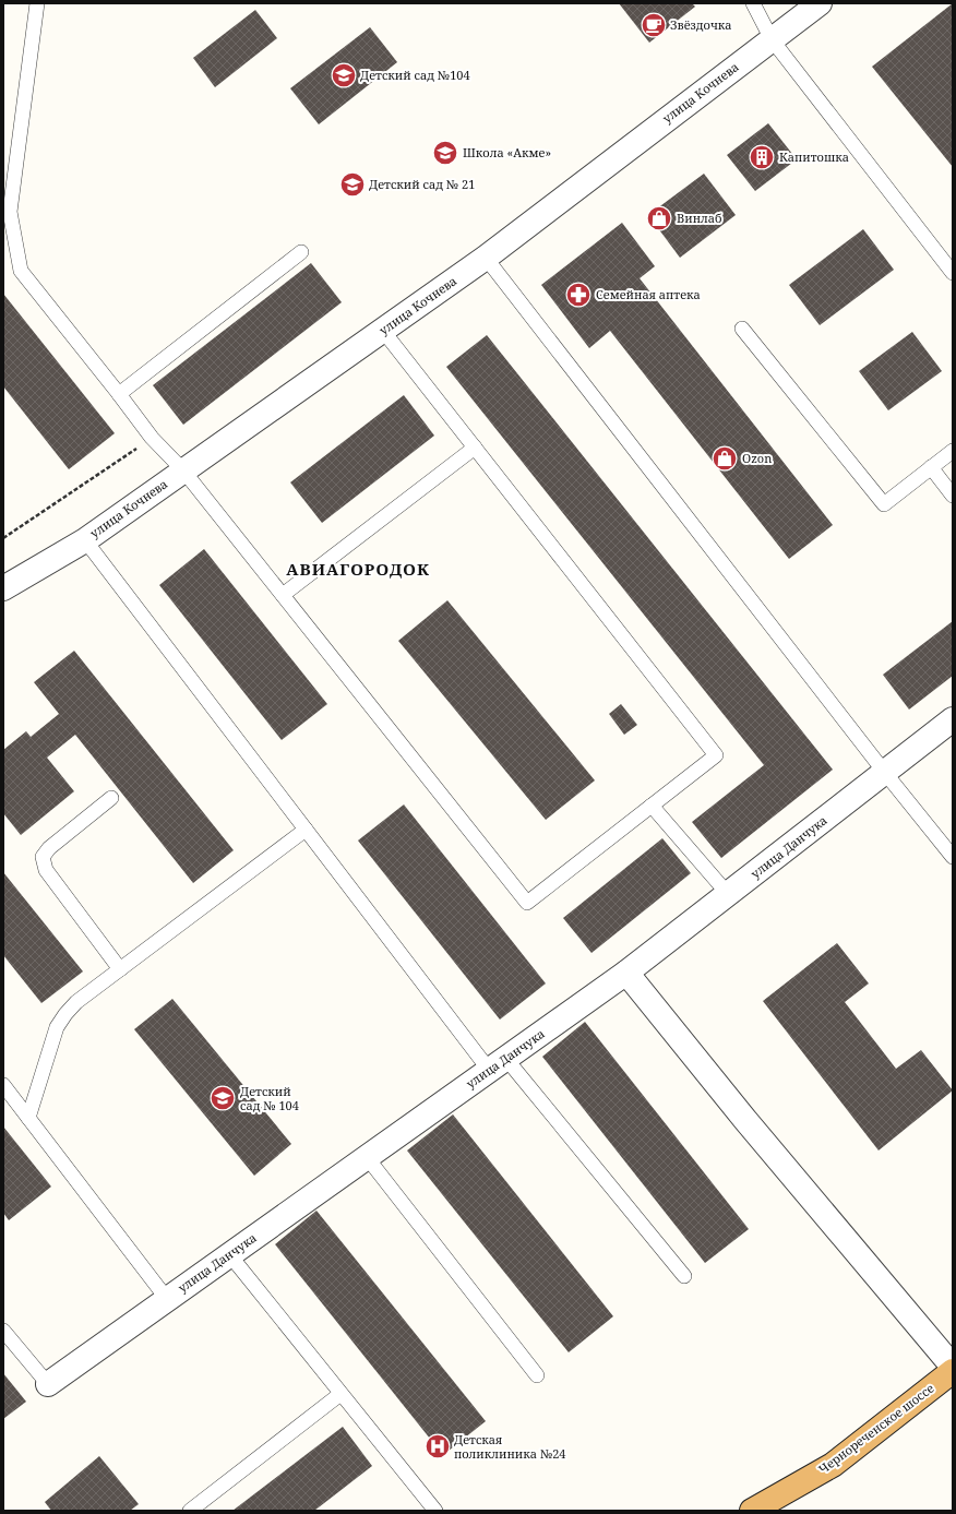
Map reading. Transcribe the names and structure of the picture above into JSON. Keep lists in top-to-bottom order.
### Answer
{
  "streets": {
    "highway": ["Чернореченское шоссе"],
    "street": ["улица Кочнева", "улица Данчука"]
  },
  "districts": ["АВИАГОРОДОК"],
  "places": {
    "cafe": ["Звёздочка"],
    "school or university": [
      "Детский сад №104",
      "Школа «Акме»",
      "Детский сад № 21",
      "Детский сад № 104"
    ],
    "building": ["Капитошка"],
    "shop": ["Винлаб", "Ozon"],
    "pharmacy": ["Семейная аптека"],
    "hospital": ["Детская поликлиника №24"]
  }
}
